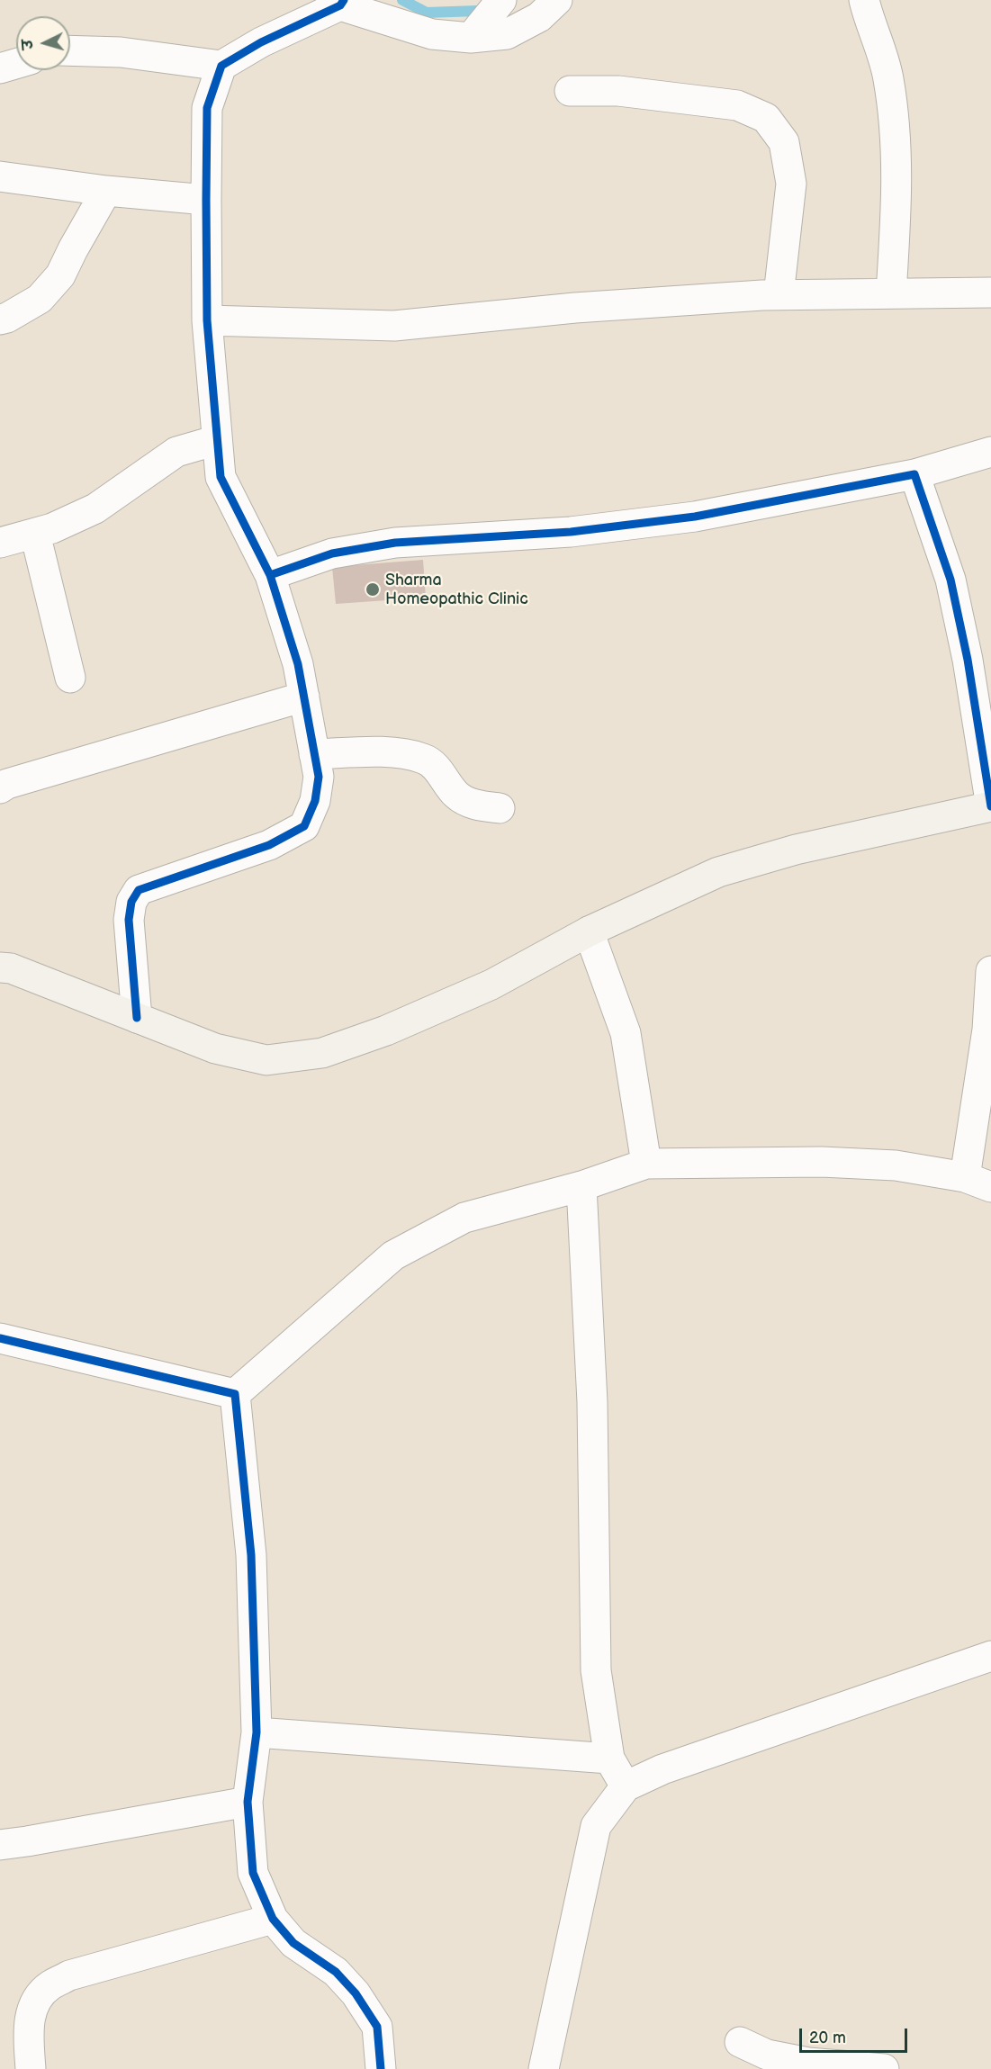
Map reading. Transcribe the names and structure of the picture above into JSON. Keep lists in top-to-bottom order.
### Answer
{
  "places": ["Sharma Homeopathic Clinic"],
  "scale_bar": "20 m",
  "north": "left"
}
